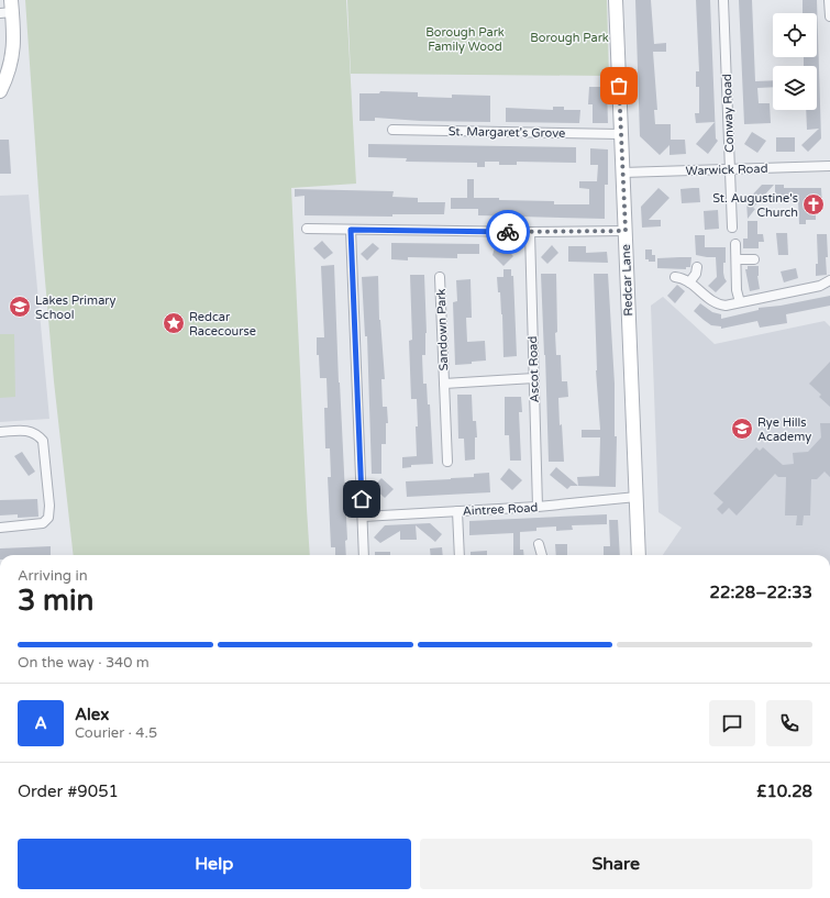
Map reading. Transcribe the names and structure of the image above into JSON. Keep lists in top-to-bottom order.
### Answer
{
  "streets": {
    "main road": ["Redcar Lane"],
    "street": [
      "Conway Road",
      "St. Margaret's Grove",
      "Warwick Road",
      "Sandown Park",
      "Ascot Road",
      "Aintree Road"
    ]
  },
  "crossings": [
    ["Conway Road", "Warwick Road"],
    ["St. Margaret's Grove", "Redcar Lane"],
    ["Warwick Road", "Redcar Lane"],
    ["Redcar Lane", "Aintree Road"],
    ["Sandown Park", "Ascot Road"],
    ["Ascot Road", "Aintree Road"]
  ],
  "parks": ["Borough Park Family Wood", "Borough Park"],
  "places": {
    "church": ["St. Augustine's Church"],
    "school or university": ["Lakes Primary School", "Rye Hills Academy"],
    "place": ["Redcar Racecourse"]
  },
  "page": {
    "heading": ["3 min", "Arriving in", "22:28–22:33"],
    "panel": [
      "Alex",
      "Courier · 4.5",
      "Order #9051",
      "£10.28"
    ],
    "bar": "On the way · 340 m",
    "round": "A",
    "buttons": ["Help", "Share"]
  }
}
